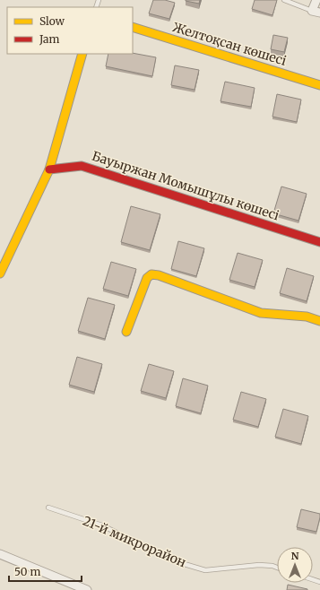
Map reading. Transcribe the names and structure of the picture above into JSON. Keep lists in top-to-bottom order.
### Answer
{
  "streets": {
    "street": ["Желтоқсан көшесі", "Бауыржан Момышұлы көшесі"],
    "lane": ["21-й микрорайон"]
  },
  "legend": ["Slow", "Jam"],
  "scale_bar": "50 m",
  "north": "top"
}
